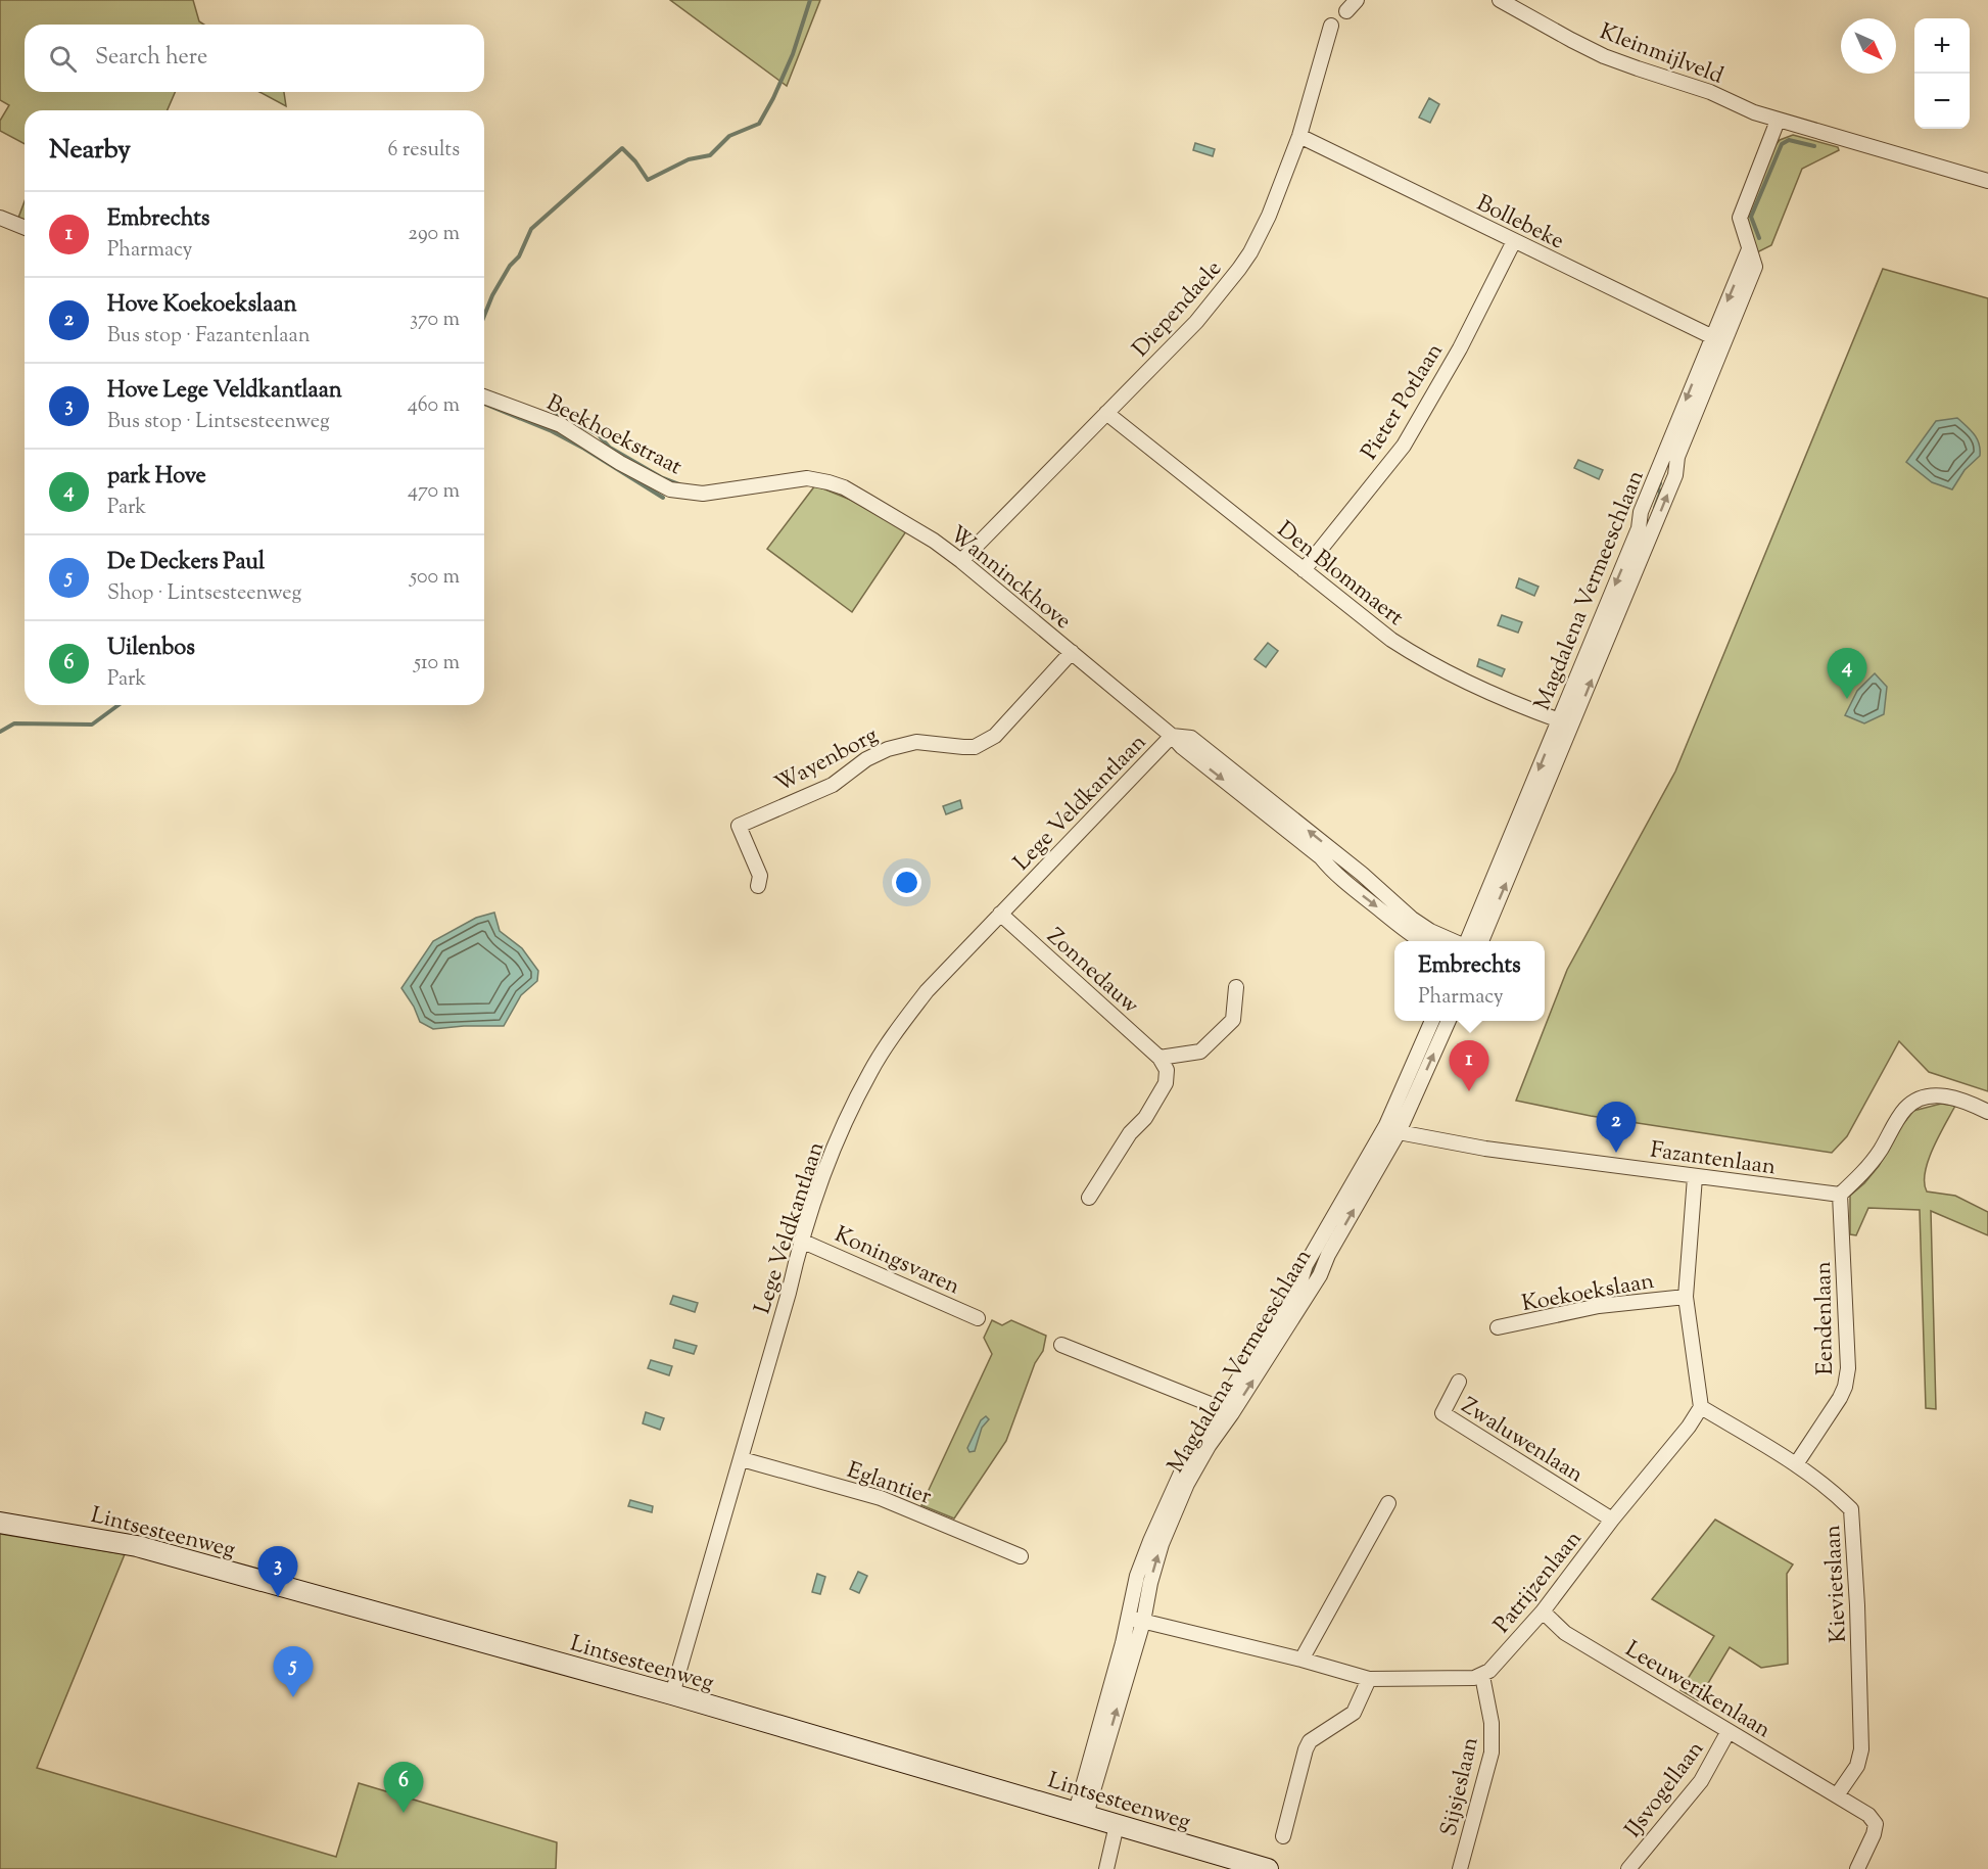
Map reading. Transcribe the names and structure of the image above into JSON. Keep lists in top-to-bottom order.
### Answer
{
  "streets": {
    "street": [
      "Kleinmijlveld",
      "Bollebeke",
      "Diependaele",
      "Pieter Potlaan",
      "Beekhoekstraat",
      "Den Blommaert",
      "Wanninckhove",
      "Magdalena Vermeeschlaan",
      "Wayenborg",
      "Lege Veldkantlaan",
      "Zonnedauw",
      "Fazantenlaan",
      "Koningsvaren",
      "Koekoekslaan",
      "Eendenlaan",
      "Zwaluwenlaan",
      "Eglantier",
      "Lintsesteenweg",
      "Patrijzenlaan",
      "Kievietslaan",
      "Leeuwerikenlaan",
      "Sijsjeslaan",
      "IJsvogellaan"
    ]
  },
  "crossings": [
    ["Kleinmijlveld", "Magdalena Vermeeschlaan"],
    ["Bollebeke", "Diependaele"],
    ["Bollebeke", "Pieter Potlaan"],
    ["Bollebeke", "Magdalena Vermeeschlaan"],
    ["Diependaele", "Den Blommaert"],
    ["Diependaele", "Wanninckhove"],
    ["Pieter Potlaan", "Den Blommaert"],
    ["Beekhoekstraat", "Wanninckhove"],
    ["Den Blommaert", "Magdalena Vermeeschlaan"],
    ["Wanninckhove", "Wayenborg"],
    ["Wanninckhove", "Lege Veldkantlaan"],
    ["Magdalena Vermeeschlaan", "Fazantenlaan"],
    ["Magdalena Vermeeschlaan", "Lintsesteenweg"],
    ["Lege Veldkantlaan", "Zonnedauw"],
    ["Lege Veldkantlaan", "Koningsvaren"],
    ["Lege Veldkantlaan", "Eglantier"],
    ["Lege Veldkantlaan", "Lintsesteenweg"],
    ["Fazantenlaan", "Eendenlaan"],
    ["Eendenlaan", "Kievietslaan"],
    ["Zwaluwenlaan", "Patrijzenlaan"],
    ["Patrijzenlaan", "Kievietslaan"],
    ["Patrijzenlaan", "Leeuwerikenlaan"],
    ["Patrijzenlaan", "Sijsjeslaan"],
    ["Kievietslaan", "Leeuwerikenlaan"],
    ["Leeuwerikenlaan", "IJsvogellaan"]
  ],
  "north": "bottom right",
  "page": {
    "map_buttons": ["+", "−"],
    "search": "Search here",
    "heading": ["Nearby", "6 results"],
    "list": [
      {
        "mark": "1",
        "name": "Embrechts",
        "note": "Pharmacy",
        "value": "290 m"
      },
      {
        "mark": "2",
        "name": "Hove Koekoekslaan",
        "note": "Bus stop · Fazantenlaan",
        "value": "370 m"
      },
      {
        "mark": "3",
        "name": "Hove Lege Veldkantlaan",
        "note": "Bus stop · Lintsesteenweg",
        "value": "460 m"
      },
      {
        "mark": "4",
        "name": "park Hove",
        "note": "Park",
        "value": "470 m"
      },
      {
        "mark": "5",
        "name": "De Deckers Paul",
        "note": "Shop · Lintsesteenweg",
        "value": "500 m"
      },
      {
        "mark": "6",
        "name": "Uilenbos",
        "note": "Park",
        "value": "510 m"
      }
    ],
    "pins": [
      "4",
      "1",
      "2",
      "3",
      "5",
      "6"
    ],
    "popup": ["Embrechts", "Pharmacy"]
  }
}
